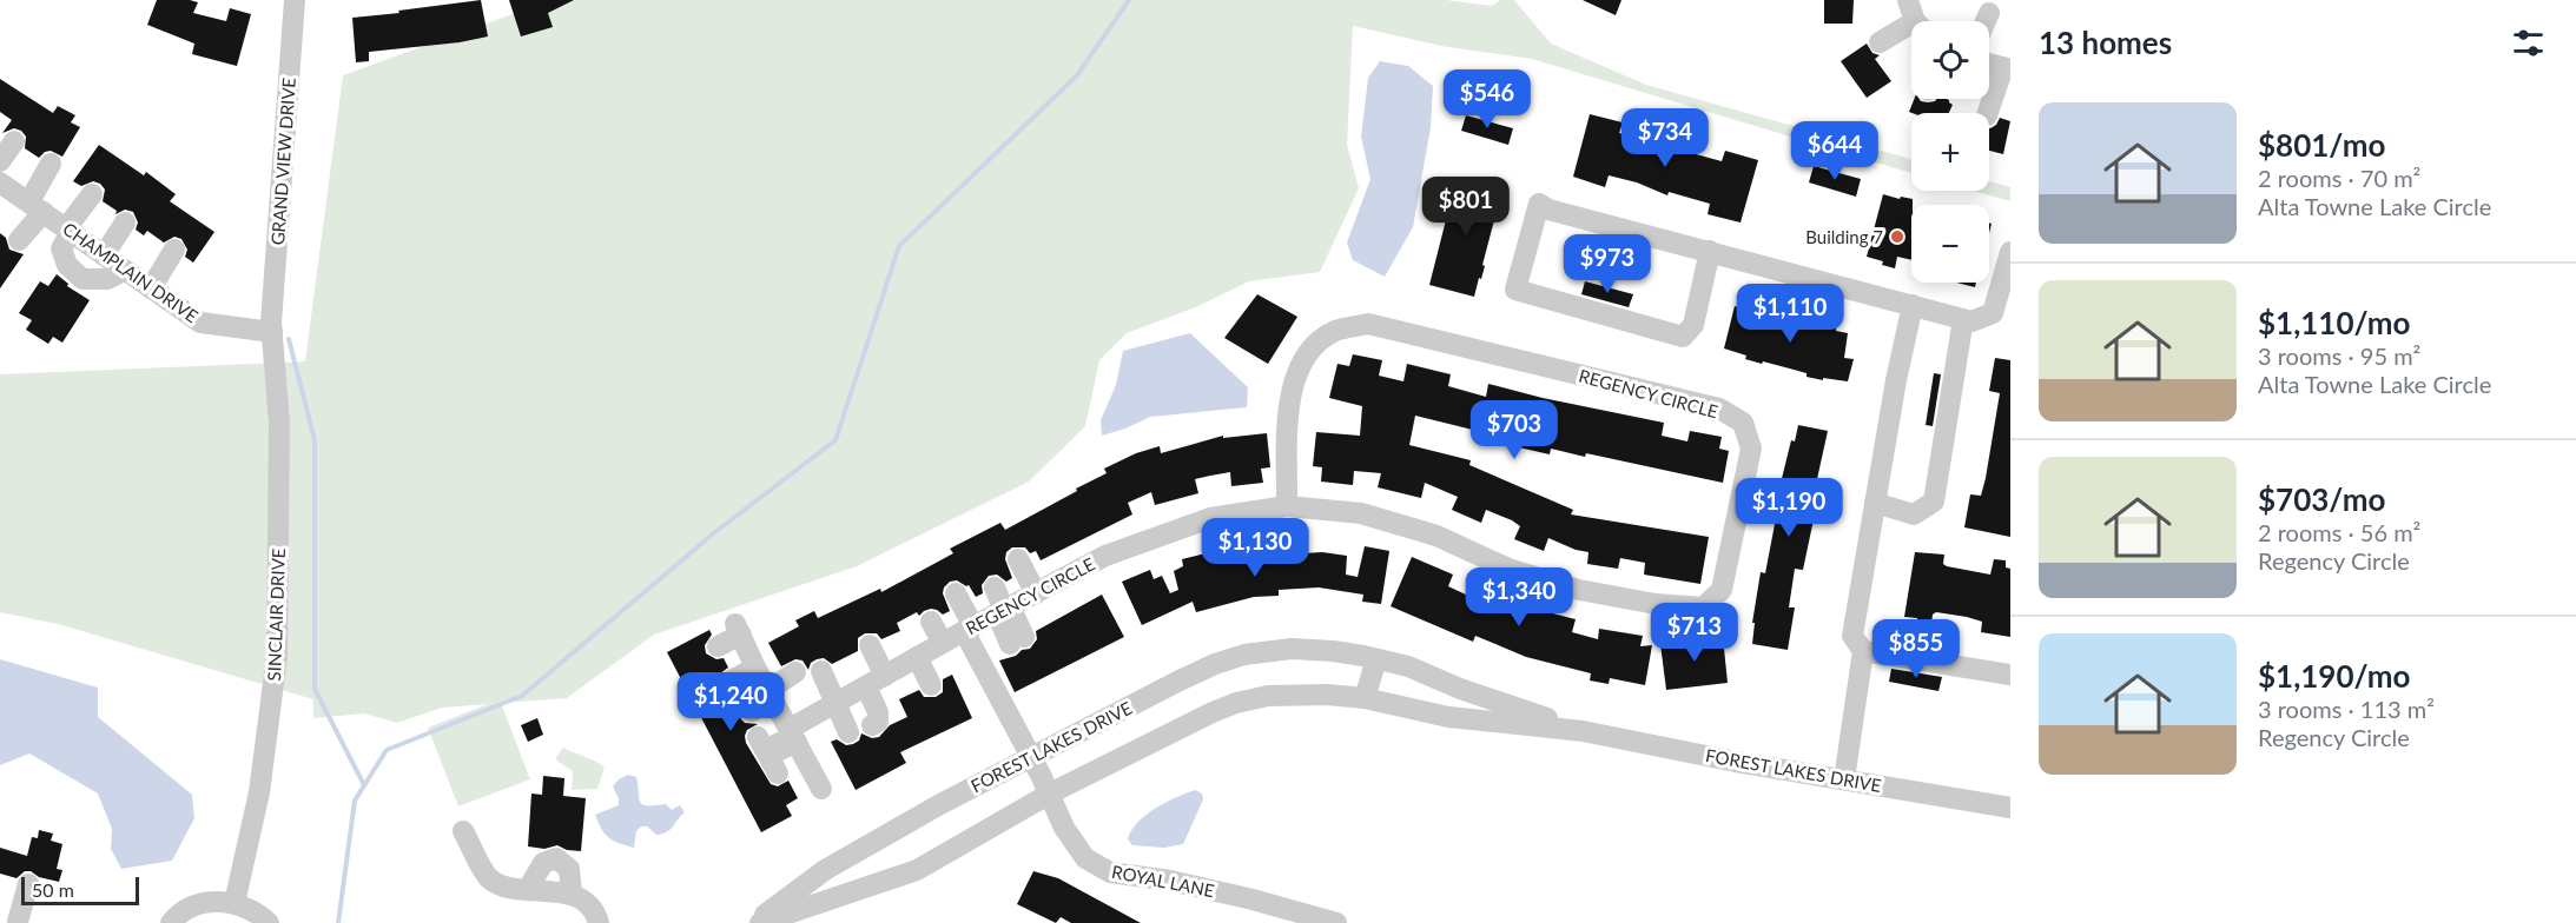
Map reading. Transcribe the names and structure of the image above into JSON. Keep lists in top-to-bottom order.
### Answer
{
  "streets": {
    "street": [
      "GRAND VIEW DRIVE",
      "CHAMPLAIN DRIVE",
      "REGENCY CIRCLE",
      "SINCLAIR DRIVE",
      "FOREST LAKES DRIVE",
      "ROYAL LANE"
    ]
  },
  "crossings": [
    ["GRAND VIEW DRIVE", "CHAMPLAIN DRIVE"],
    ["GRAND VIEW DRIVE", "SINCLAIR DRIVE"],
    ["CHAMPLAIN DRIVE", "SINCLAIR DRIVE"],
    ["REGENCY CIRCLE", "ROYAL LANE"],
    ["FOREST LAKES DRIVE", "ROYAL LANE"]
  ],
  "places": ["Building 7"],
  "scale_bar": "50 m",
  "page": {
    "heading": "13 homes",
    "map_buttons": ["+", "−"],
    "price": [
      "$546",
      "$734",
      "$644",
      "$801",
      "$973",
      "$1,110",
      "$703",
      "$1,190",
      "$1,130",
      "$1,340",
      "$713",
      "$855",
      "$1,240"
    ],
    "list": [
      {
        "name": "$801/mo",
        "note": "2 rooms · 70 m² · Alta Towne Lake Circle"
      },
      {
        "name": "$1,110/mo",
        "note": "3 rooms · 95 m² · Alta Towne Lake Circle"
      },
      {
        "name": "$703/mo",
        "note": "2 rooms · 56 m² · Regency Circle"
      },
      {
        "name": "$1,190/mo",
        "note": "3 rooms · 113 m² · Regency Circle"
      }
    ],
    "scale": "50 m"
  }
}
